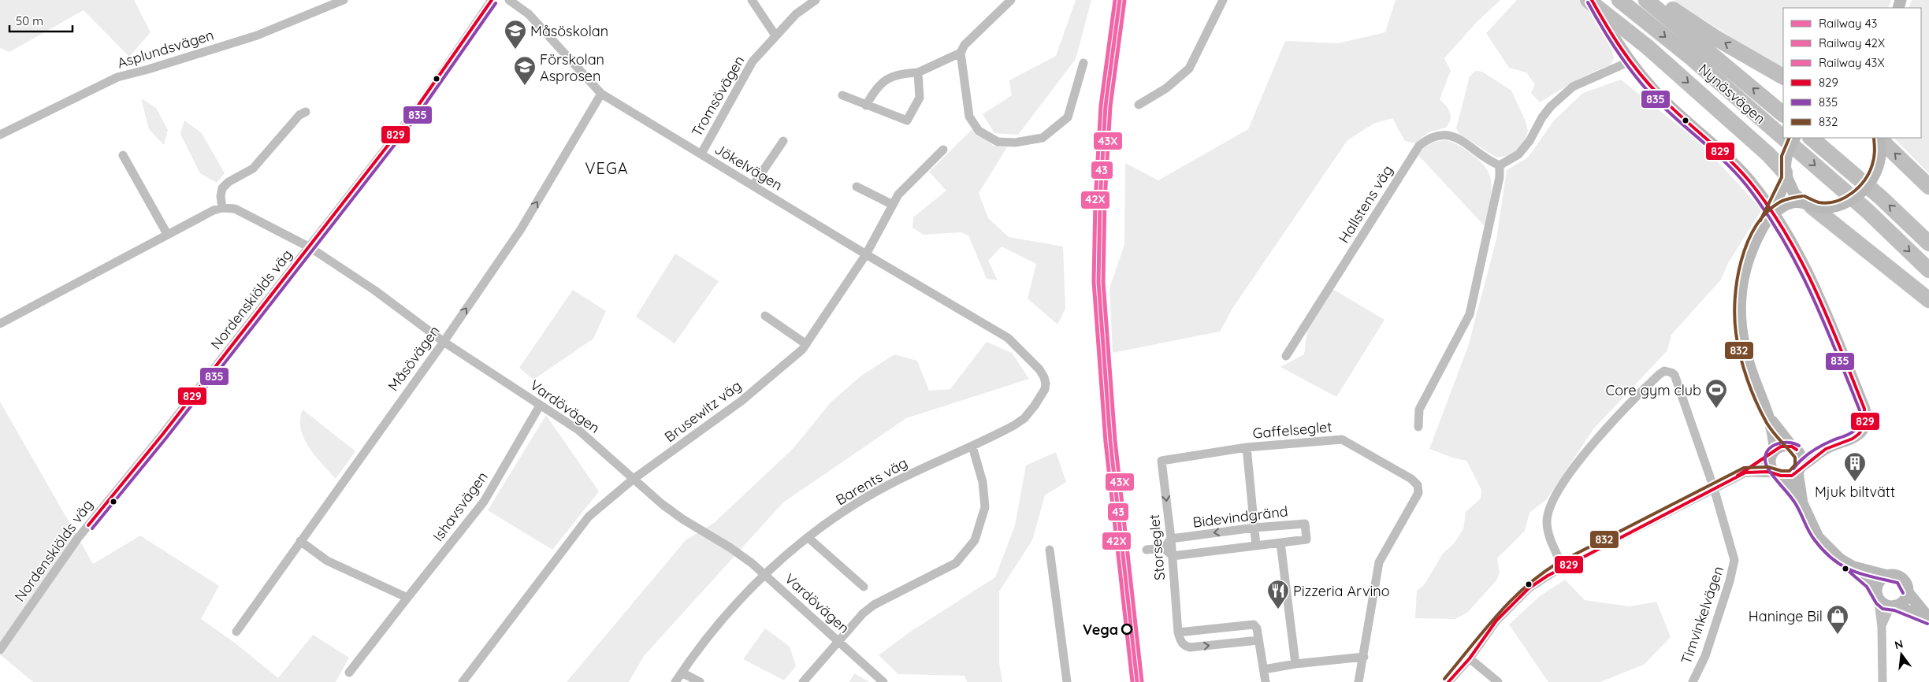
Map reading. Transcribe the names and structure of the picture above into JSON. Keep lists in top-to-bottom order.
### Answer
{
  "streets": {
    "highway": ["Nynäsvägen"],
    "street": [
      "Asplundsvägen",
      "Tromsövägen",
      "Jökelvägen",
      "Hallstens väg",
      "Nordenskiölds väg",
      "Måsövägen",
      "Vardövägen",
      "Brusewitz väg",
      "Gaffelseglet",
      "Barents väg",
      "Ishavsvägen",
      "Bidevindgränd",
      "Storseglet",
      "Timvinkelvägen"
    ]
  },
  "crossings": [
    ["Tromsövägen", "Jökelvägen"],
    ["Jökelvägen", "Måsövägen"],
    ["Jökelvägen", "Brusewitz väg"],
    ["Jökelvägen", "Barents väg"],
    ["Nordenskiölds väg", "Vardövägen"],
    ["Måsövägen", "Vardövägen"],
    ["Vardövägen", "Brusewitz väg"],
    ["Vardövägen", "Barents väg"],
    ["Vardövägen", "Ishavsvägen"],
    ["Gaffelseglet", "Storseglet"],
    ["Bidevindgränd", "Storseglet"]
  ],
  "one_way": ["Måsövägen", "Storseglet"],
  "districts": ["VEGA"],
  "places": {
    "school or university": ["Måsöskolan", "Förskolan Asprosen"],
    "sports": ["Core gym club"],
    "building": ["Mjuk biltvätt"],
    "restaurant": ["Pizzeria Arvino"],
    "other": ["Vega"],
    "shop": ["Haninge Bil"]
  },
  "lines": [
    "rail line 43",
    "rail line 42X",
    "transit line 829",
    "rail line 43X",
    "transit line 835",
    "transit line 832"
  ],
  "legend": [
    "Railway 43",
    "Railway 42X",
    "Railway 43X",
    "829",
    "835",
    "832"
  ],
  "scale_bar": "50 m",
  "north": "top"
}
